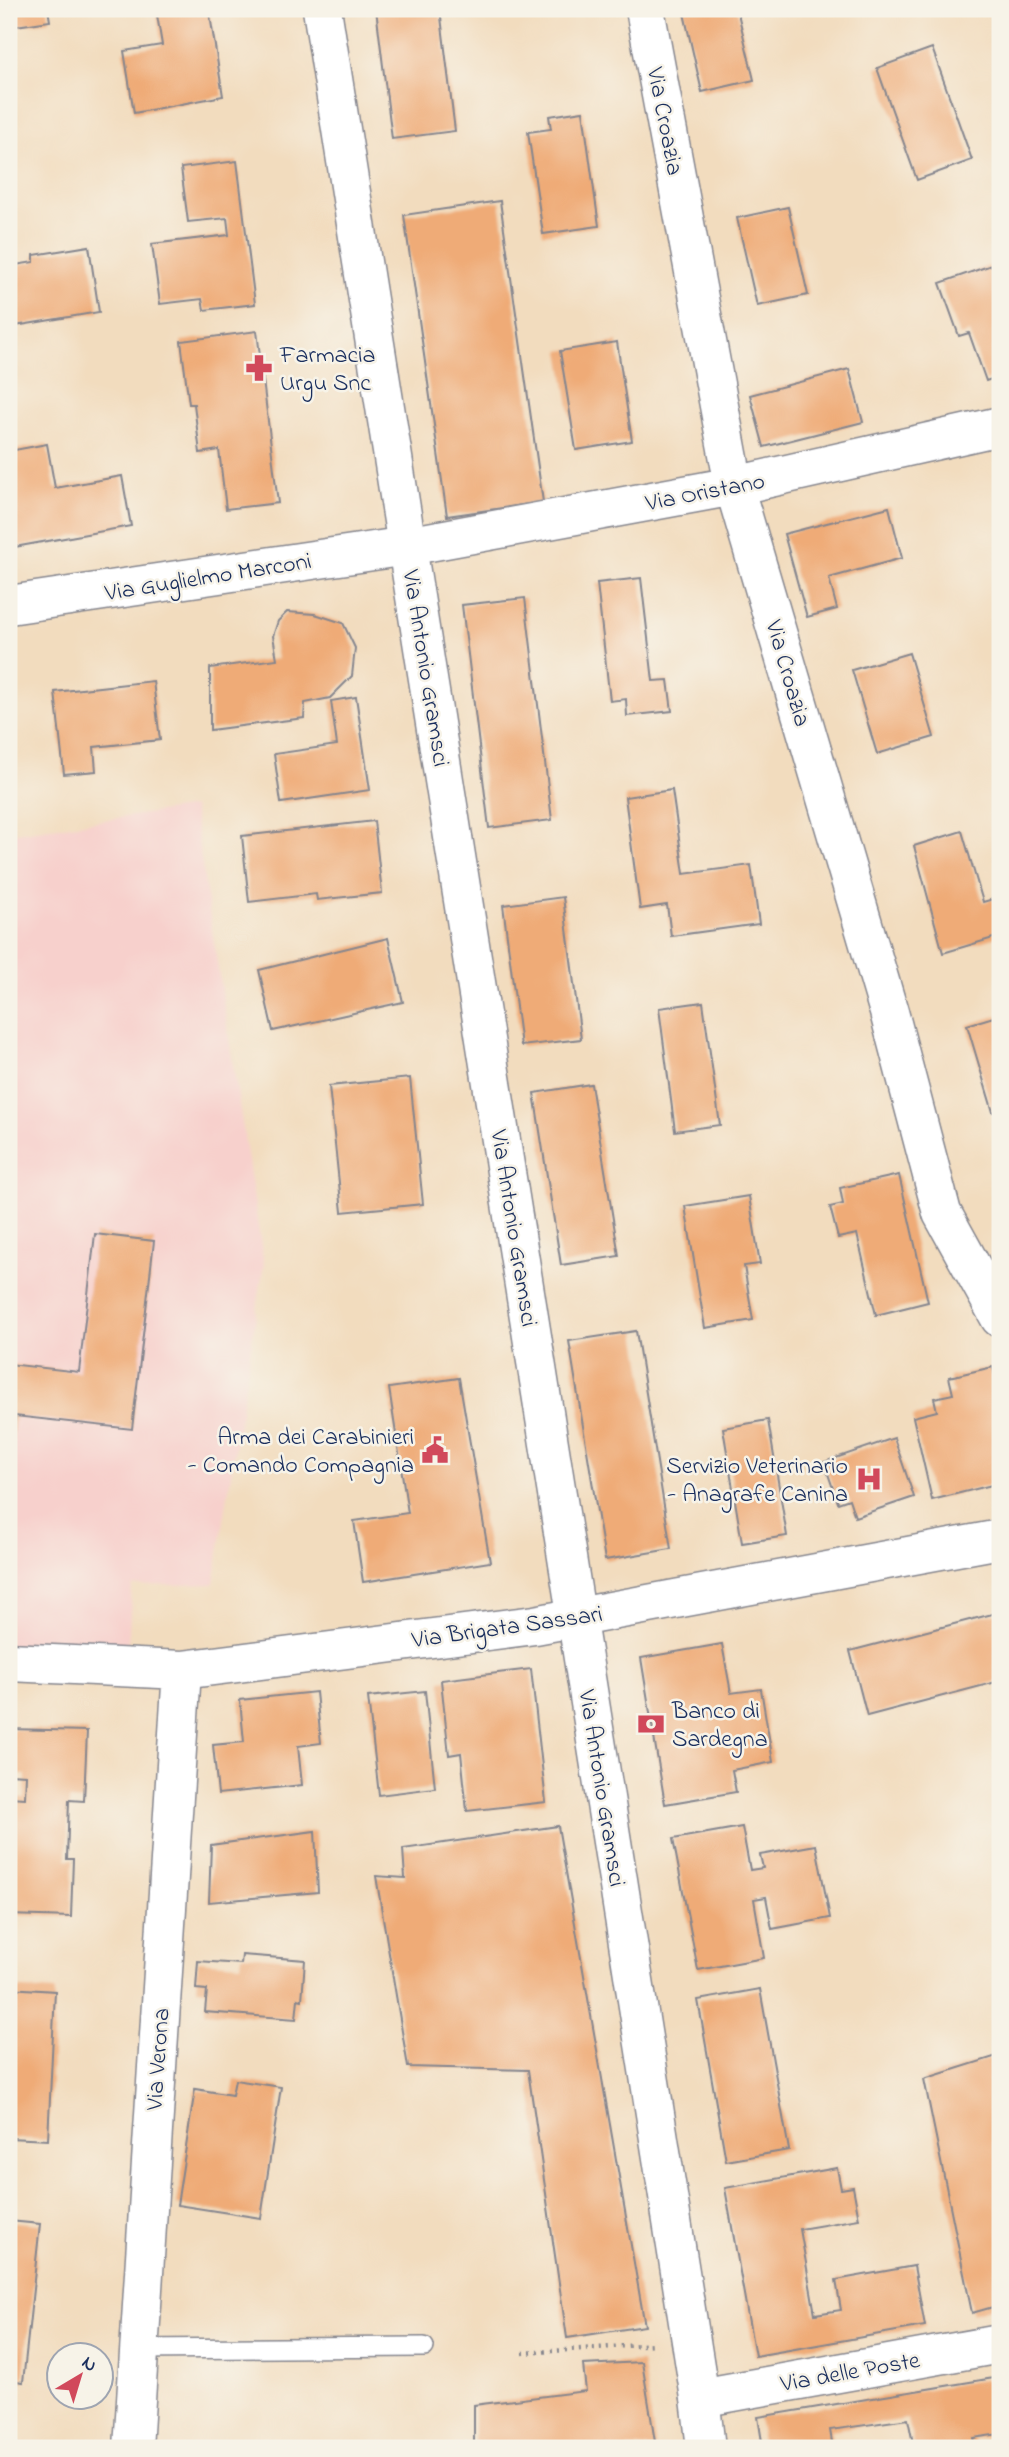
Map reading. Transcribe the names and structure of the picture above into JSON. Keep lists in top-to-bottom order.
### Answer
{
  "streets": {
    "street": [
      "Via Croazia",
      "Via Oristano",
      "Via Guglielmo Marconi",
      "Via Antonio Gramsci",
      "Via Brigata Sassari",
      "Via Verona",
      "Via delle Poste"
    ]
  },
  "crossings": [
    ["Via Croazia", "Via Oristano"],
    ["Via Oristano", "Via Guglielmo Marconi"],
    ["Via Oristano", "Via Antonio Gramsci"],
    ["Via Guglielmo Marconi", "Via Antonio Gramsci"],
    ["Via Antonio Gramsci", "Via Brigata Sassari"],
    ["Via Antonio Gramsci", "Via delle Poste"],
    ["Via Brigata Sassari", "Via Verona"]
  ],
  "places": {
    "pharmacy": ["Farmacia Urgu Snc"],
    "public building": ["Arma dei Carabinieri - Comando Compagnia"],
    "hospital": ["Servizio Veterinario - Anagrafe Canina"],
    "bank": ["Banco di Sardegna"]
  },
  "north": "top right"
}
